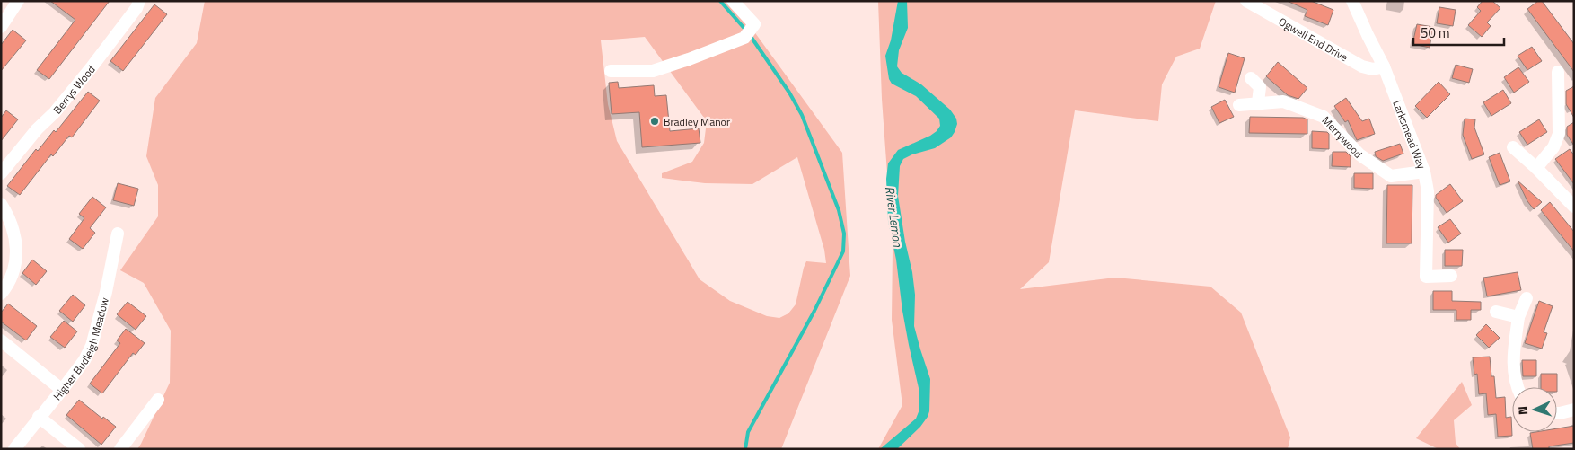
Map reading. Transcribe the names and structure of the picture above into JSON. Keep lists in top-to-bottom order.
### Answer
{
  "streets": {
    "street": [
      "Ogwell End Drive",
      "Berrys Wood",
      "Larksmead Way",
      "Merrywood",
      "Higher Budleigh Meadow"
    ]
  },
  "crossings": [
    ["Ogwell End Drive", "Larksmead Way"],
    ["Larksmead Way", "Merrywood"]
  ],
  "water": ["River Lemon"],
  "places": ["Bradley Manor"],
  "scale_bar": "50 m",
  "north": "left"
}
